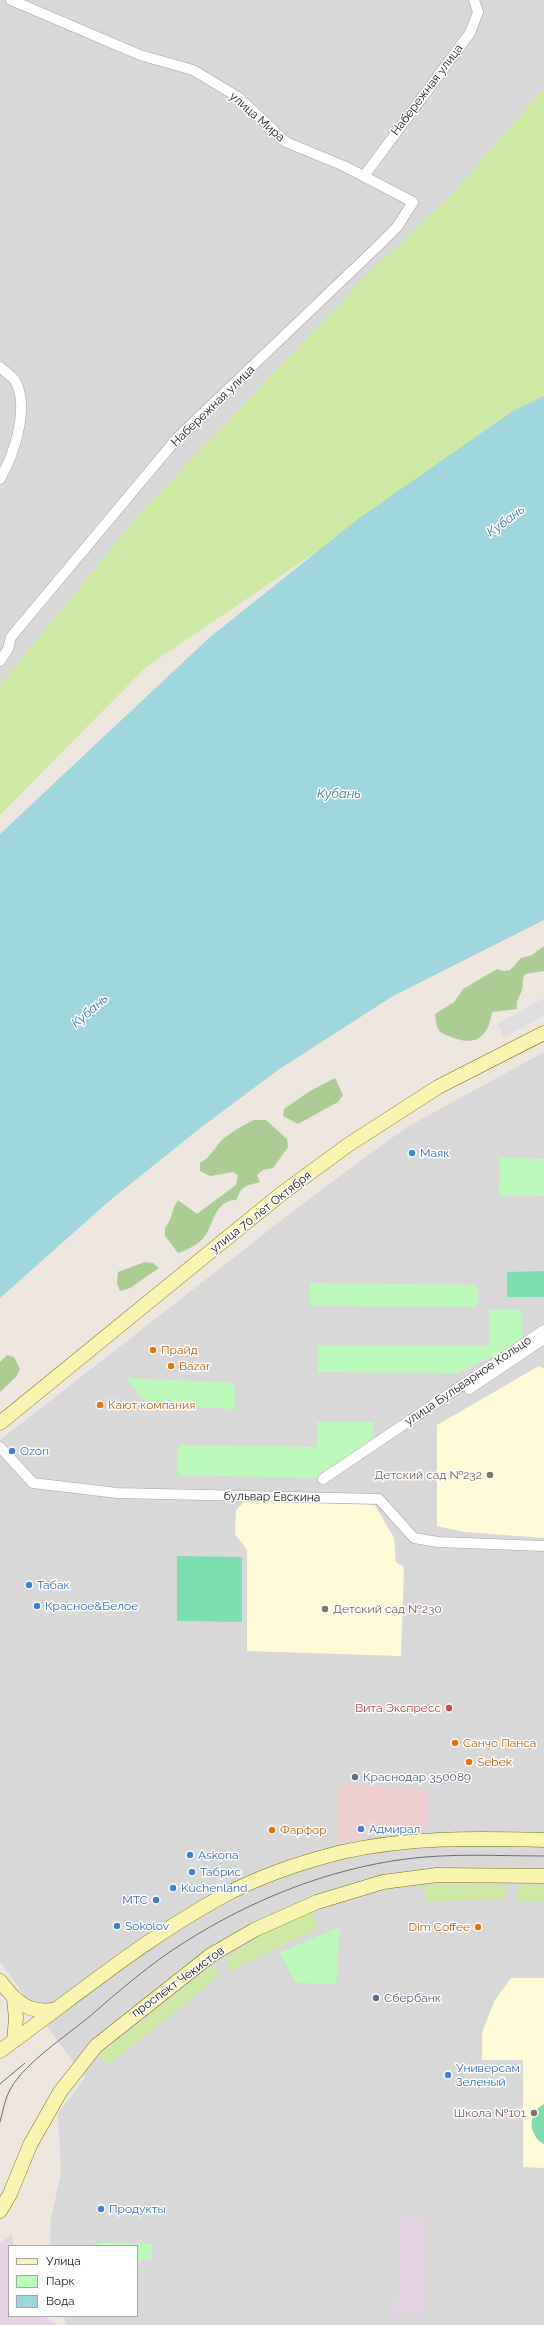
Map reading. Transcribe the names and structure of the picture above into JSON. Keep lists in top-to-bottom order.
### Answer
{
  "streets": {
    "main road": ["улица 70 лет Октября", "проспект Чекистов"],
    "street": [
      "Набережная улица",
      "улица Мира",
      "улица Бульварное Кольцо",
      "бульвар Евскина"
    ]
  },
  "crossings": [
    ["Набережная улица", "улица Мира"]
  ],
  "water": ["Кубань"],
  "places": [
    "Маяк",
    "Прайд",
    "Bazar",
    "Кают компания",
    "Ozon",
    "Детский сад №232",
    "Табак",
    "Красное&Белое",
    "Детский сад №230",
    "Вита Экспресс",
    "Санчо Панса",
    "Sebek",
    "Краснодар 350089",
    "Адмирал",
    "Фарфор",
    "Askona",
    "Табрис",
    "Kuchenland",
    "МТС",
    "Sokolov",
    "Dim Coffee",
    "Сбербанк",
    "Универсам Зеленый",
    "Школа №101",
    "Продукты"
  ],
  "legend": ["Улица", "Парк", "Вода"]
}
